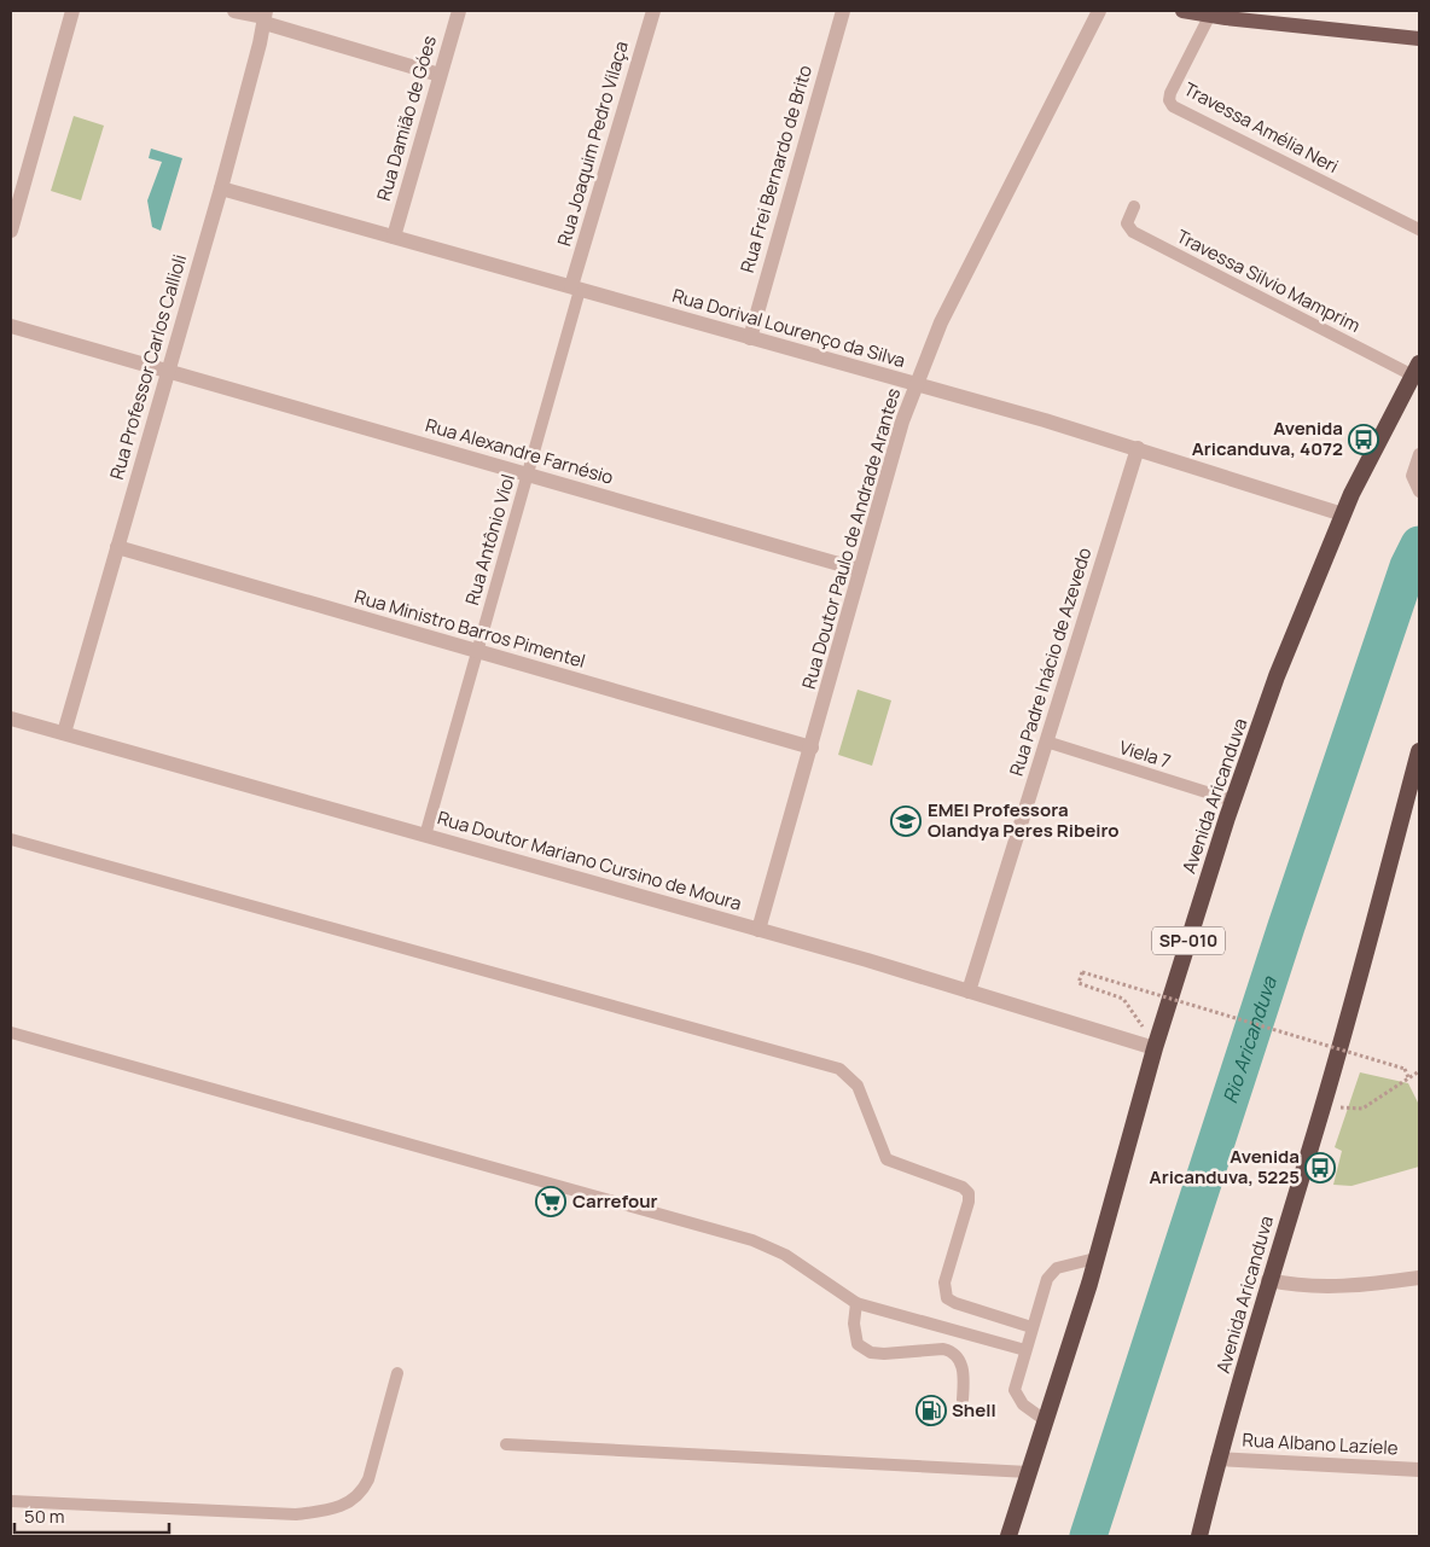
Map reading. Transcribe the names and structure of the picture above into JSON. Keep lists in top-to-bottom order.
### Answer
{
  "streets": {
    "highway": ["Avenida Aricanduva", "SP-010"],
    "street": [
      "Rua Damião de Góes",
      "Rua Joaquim Pedro Vilaça",
      "Rua Frei Bernardo de Brito",
      "Rua Dorival Lourenço da Silva",
      "Rua Professor Carlos Callioli",
      "Rua Alexandre Farnésio",
      "Rua Doutor Paulo de Andrade Arantes",
      "Rua Ministro Barros Pimentel",
      "Rua Padre Inácio de Azevedo",
      "Rua Doutor Mariano Cursino de Moura",
      "Rua Albano Lazíele"
    ],
    "lane": [
      "Travessa Amélia Neri",
      "Travessa Silvio Mamprim",
      "Rua Antônio Viol",
      "Viela 7"
    ]
  },
  "crossings": [
    ["Rua Damião de Góes", "Rua Dorival Lourenço da Silva"],
    ["Rua Joaquim Pedro Vilaça", "Rua Dorival Lourenço da Silva"],
    ["Rua Joaquim Pedro Vilaça", "Rua Antônio Viol"],
    ["Rua Frei Bernardo de Brito", "Rua Dorival Lourenço da Silva"],
    ["Travessa Silvio Mamprim", "Avenida Aricanduva"],
    ["Rua Dorival Lourenço da Silva", "Rua Professor Carlos Callioli"],
    ["Rua Dorival Lourenço da Silva", "Rua Doutor Paulo de Andrade Arantes"],
    ["Rua Dorival Lourenço da Silva", "Rua Antônio Viol"],
    ["Rua Dorival Lourenço da Silva", "Rua Padre Inácio de Azevedo"],
    ["Rua Dorival Lourenço da Silva", "Avenida Aricanduva"],
    ["Rua Professor Carlos Callioli", "Rua Alexandre Farnésio"],
    ["Rua Professor Carlos Callioli", "Rua Ministro Barros Pimentel"],
    ["Rua Professor Carlos Callioli", "Rua Doutor Mariano Cursino de Moura"],
    ["Rua Alexandre Farnésio", "Rua Doutor Paulo de Andrade Arantes"],
    ["Rua Alexandre Farnésio", "Rua Antônio Viol"],
    ["Rua Doutor Paulo de Andrade Arantes", "Rua Ministro Barros Pimentel"],
    ["Rua Doutor Paulo de Andrade Arantes", "Rua Doutor Mariano Cursino de Moura"],
    ["Rua Antônio Viol", "Rua Ministro Barros Pimentel"],
    ["Rua Antônio Viol", "Rua Doutor Mariano Cursino de Moura"],
    ["Rua Padre Inácio de Azevedo", "Viela 7"],
    ["Rua Padre Inácio de Azevedo", "Rua Doutor Mariano Cursino de Moura"],
    ["Viela 7", "Avenida Aricanduva"],
    ["Avenida Aricanduva", "Rua Doutor Mariano Cursino de Moura"],
    ["Avenida Aricanduva", "Rua Albano Lazíele"]
  ],
  "water": ["Rio Aricanduva"],
  "places": {
    "bus stop": ["Avenida Aricanduva, 4072", "Avenida Aricanduva, 5225"],
    "school or university": ["EMEI Professora Olandya Peres Ribeiro"],
    "supermarket": ["Carrefour"],
    "fuel station": ["Shell"]
  },
  "scale_bar": "50 m"
}
